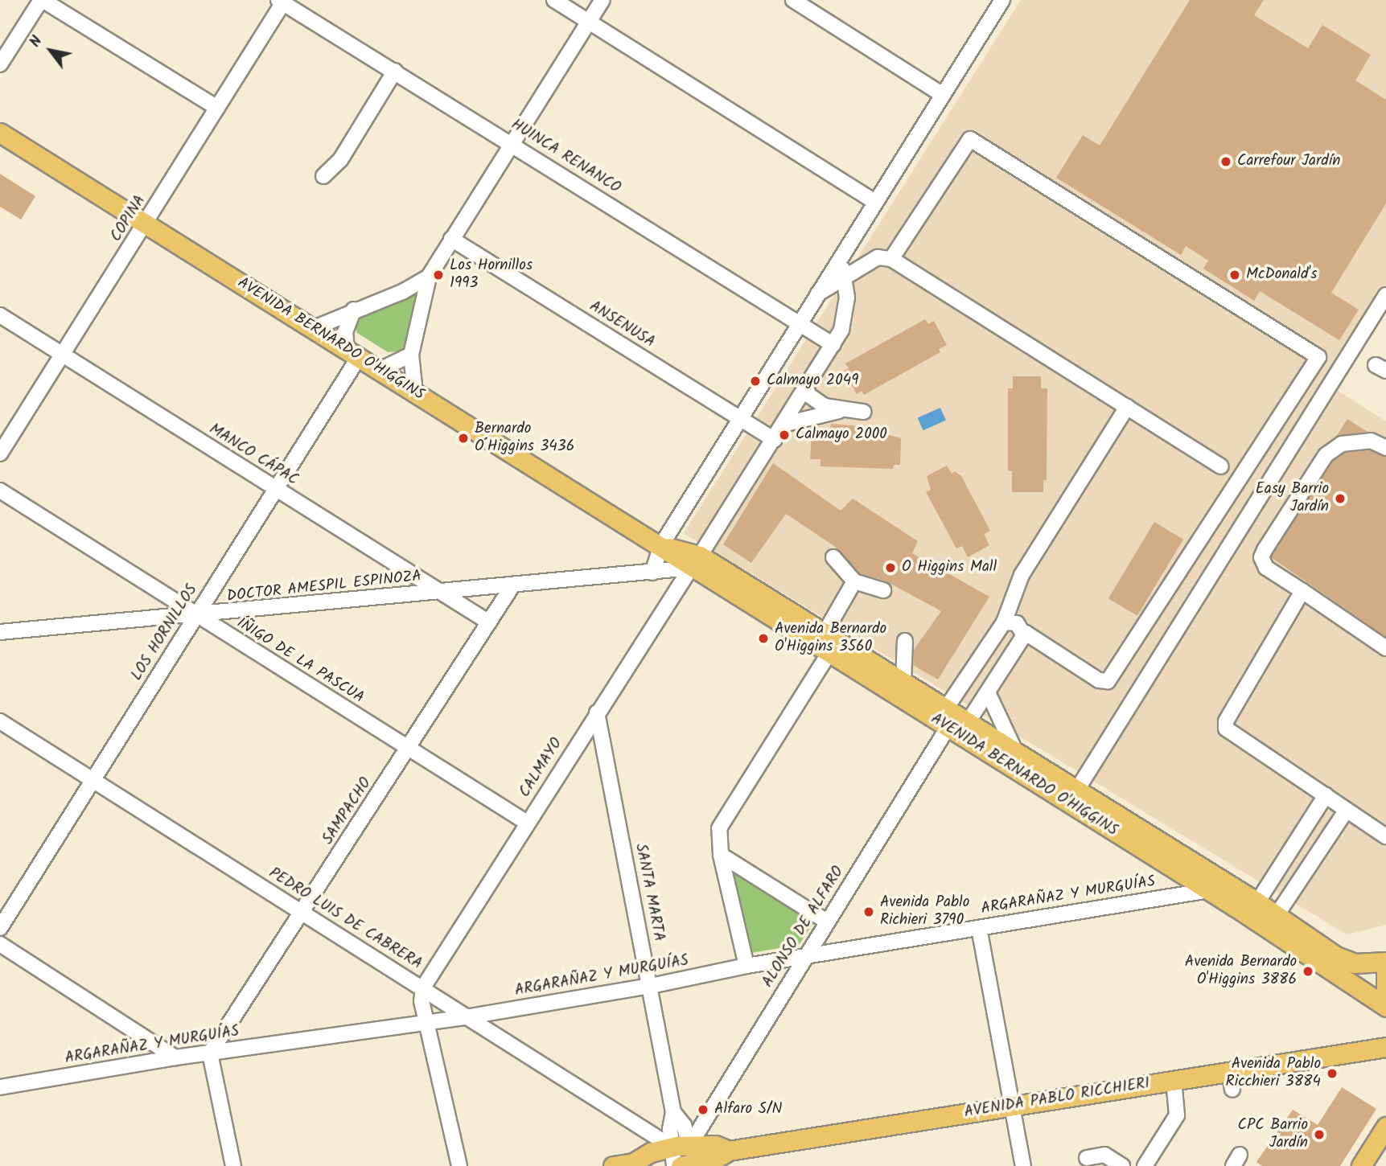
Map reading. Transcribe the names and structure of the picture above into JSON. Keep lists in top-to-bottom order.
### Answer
{
  "streets": {
    "main road": ["AVENIDA BERNARDO O'HIGGINS", "AVENIDA PABLO RICCHIERI"],
    "street": [
      "HUINCA RENANCO",
      "COPINA",
      "ANSENUSA",
      "MANCO CÁPAC",
      "DOCTOR AMESPIL ESPINOZA",
      "LOS HORNILLOS",
      "ÍÑIGO DE LA PASCUA",
      "CALMAYO",
      "SAMPACHO",
      "SANTA MARTA",
      "ARGARAÑAZ Y MURGUÍAS",
      "PEDRO LUIS DE CABRERA",
      "ALONSO DE ALFARO"
    ]
  },
  "crossings": [
    ["HUINCA RENANCO", "COPINA"],
    ["HUINCA RENANCO", "CALMAYO"],
    ["COPINA", "AVENIDA BERNARDO O'HIGGINS"],
    ["COPINA", "MANCO CÁPAC"],
    ["ANSENUSA", "CALMAYO"],
    ["AVENIDA BERNARDO O'HIGGINS", "DOCTOR AMESPIL ESPINOZA"],
    ["AVENIDA BERNARDO O'HIGGINS", "LOS HORNILLOS"],
    ["AVENIDA BERNARDO O'HIGGINS", "CALMAYO"],
    ["AVENIDA BERNARDO O'HIGGINS", "ARGARAÑAZ Y MURGUÍAS"],
    ["AVENIDA BERNARDO O'HIGGINS", "ALONSO DE ALFARO"],
    ["MANCO CÁPAC", "DOCTOR AMESPIL ESPINOZA"],
    ["MANCO CÁPAC", "LOS HORNILLOS"],
    ["MANCO CÁPAC", "SAMPACHO"],
    ["DOCTOR AMESPIL ESPINOZA", "LOS HORNILLOS"],
    ["DOCTOR AMESPIL ESPINOZA", "ÍÑIGO DE LA PASCUA"],
    ["DOCTOR AMESPIL ESPINOZA", "CALMAYO"],
    ["DOCTOR AMESPIL ESPINOZA", "SAMPACHO"],
    ["LOS HORNILLOS", "ÍÑIGO DE LA PASCUA"],
    ["LOS HORNILLOS", "PEDRO LUIS DE CABRERA"],
    ["ÍÑIGO DE LA PASCUA", "CALMAYO"],
    ["ÍÑIGO DE LA PASCUA", "SAMPACHO"],
    ["CALMAYO", "SANTA MARTA"],
    ["CALMAYO", "PEDRO LUIS DE CABRERA"],
    ["SAMPACHO", "ARGARAÑAZ Y MURGUÍAS"],
    ["SAMPACHO", "PEDRO LUIS DE CABRERA"],
    ["SANTA MARTA", "ARGARAÑAZ Y MURGUÍAS"],
    ["SANTA MARTA", "PEDRO LUIS DE CABRERA"],
    ["SANTA MARTA", "ALONSO DE ALFARO"],
    ["SANTA MARTA", "AVENIDA PABLO RICCHIERI"],
    ["ARGARAÑAZ Y MURGUÍAS", "PEDRO LUIS DE CABRERA"],
    ["ARGARAÑAZ Y MURGUÍAS", "ALONSO DE ALFARO"],
    ["PEDRO LUIS DE CABRERA", "ALONSO DE ALFARO"],
    ["PEDRO LUIS DE CABRERA", "AVENIDA PABLO RICCHIERI"],
    ["ALONSO DE ALFARO", "AVENIDA PABLO RICCHIERI"]
  ],
  "places": [
    "Carrefour Jardín",
    "Los Hornillos 1993",
    "McDonald's",
    "Calmayo 2049",
    "Calmayo 2000",
    "Bernardo O´Higgins 3436",
    "Easy Barrio Jardín",
    "O Higgins Mall",
    "Avenida Bernardo O'Higgins 3560",
    "Avenida Pablo Richieri 3790",
    "Avenida Bernardo O'Higgins 3886",
    "Avenida Pablo Ricchieri 3884",
    "Alfaro S/N",
    "CPC Barrio Jardín"
  ],
  "north": "top left"
}
